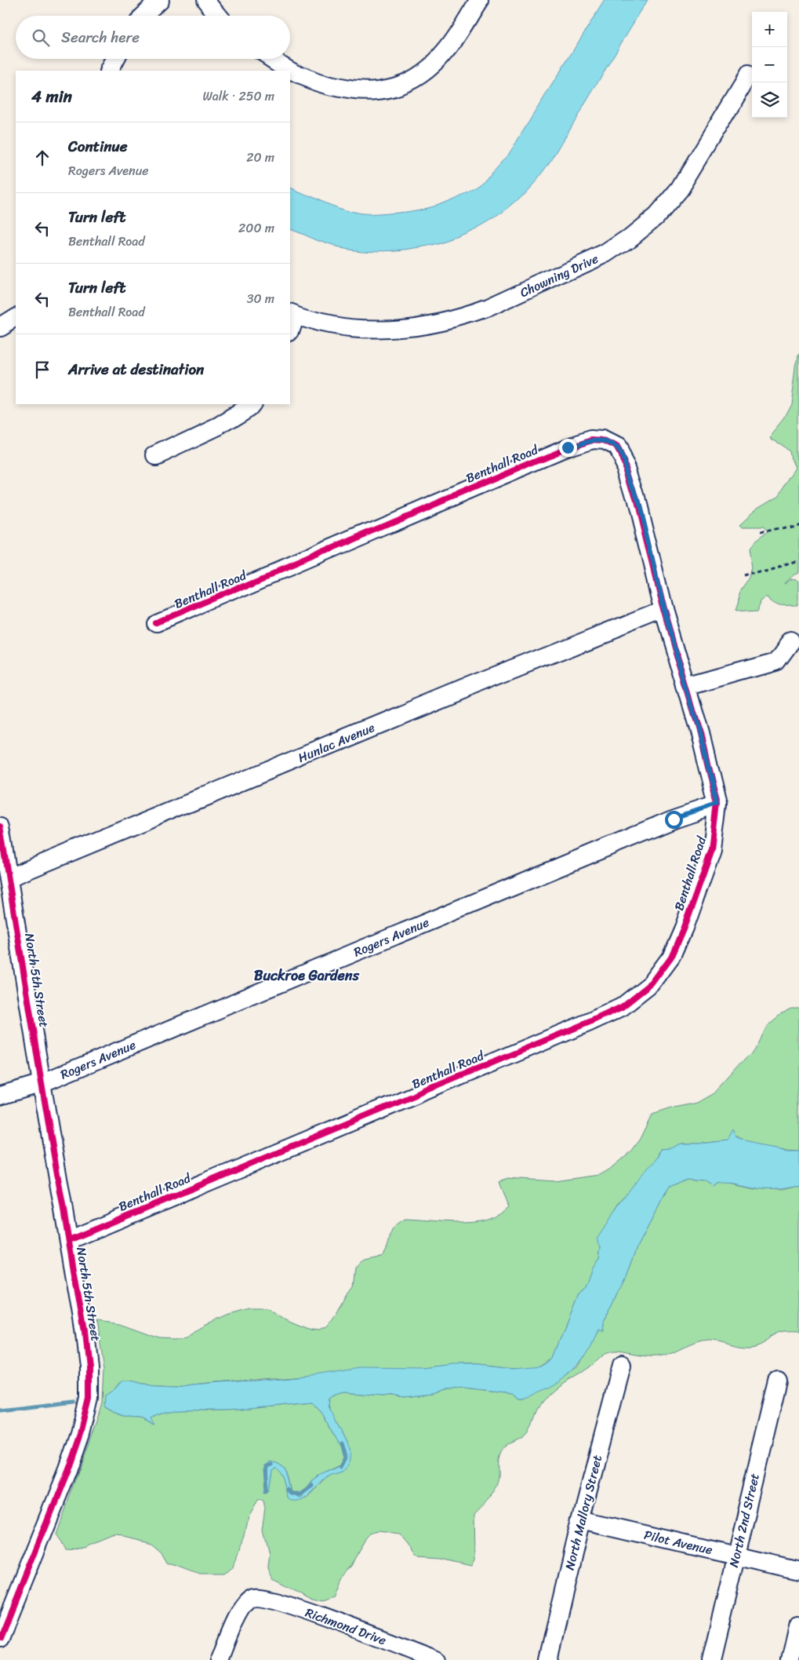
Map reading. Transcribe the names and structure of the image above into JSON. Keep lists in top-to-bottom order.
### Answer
{
  "streets": {
    "street": [
      "Chowning Drive",
      "Benthall Road",
      "Hunlac Avenue",
      "Rogers Avenue",
      "North 5th Street",
      "North Mallory Street",
      "North 2nd Street",
      "Pilot Avenue",
      "Richmond Drive"
    ]
  },
  "crossings": [
    ["Benthall Road", "Hunlac Avenue"],
    ["Benthall Road", "Rogers Avenue"],
    ["Benthall Road", "North 5th Street"],
    ["Hunlac Avenue", "North 5th Street"],
    ["Rogers Avenue", "North 5th Street"],
    ["North Mallory Street", "Pilot Avenue"],
    ["North 2nd Street", "Pilot Avenue"]
  ],
  "districts": ["Buckroe Gardens"],
  "page": {
    "map_buttons": ["+", "−"],
    "search": "Search here",
    "heading": ["4 min", "Walk · 250 m"],
    "list": [
      ["Continue", "Rogers Avenue", "20 m"],
      ["Turn left", "Benthall Road", "200 m"],
      ["Turn left", "Benthall Road", "30 m"],
      "Arrive at destination"
    ]
  }
}
